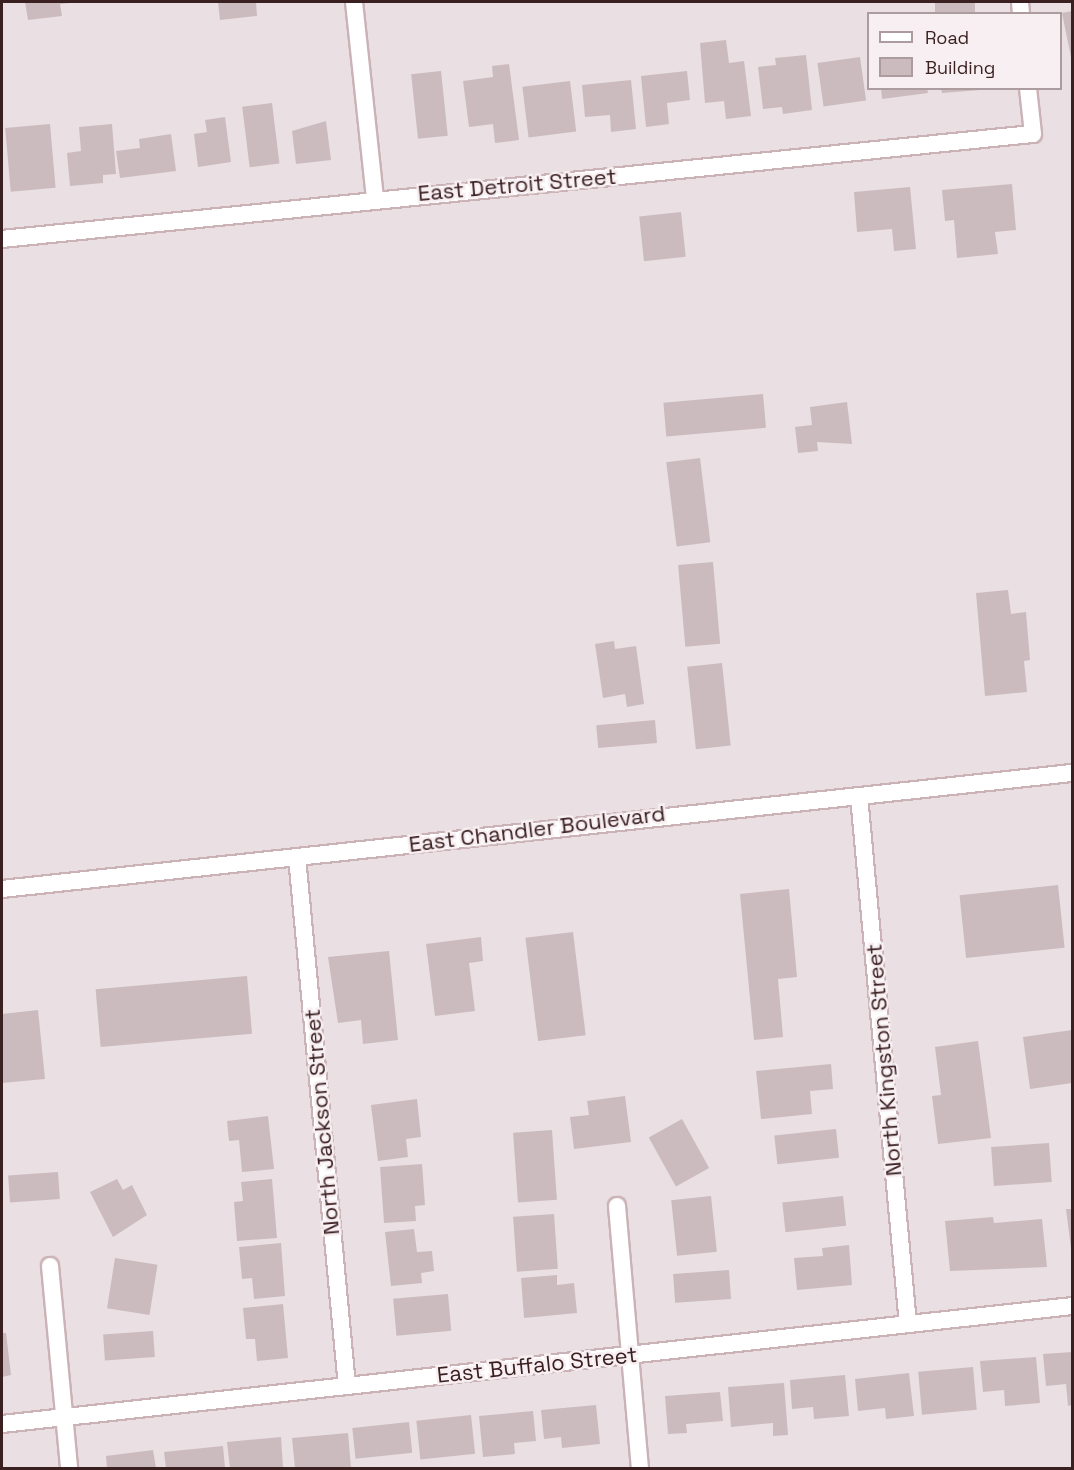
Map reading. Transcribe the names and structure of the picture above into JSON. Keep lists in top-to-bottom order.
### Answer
{
  "streets": {
    "street": [
      "East Detroit Street",
      "East Chandler Boulevard",
      "North Kingston Street",
      "North Jackson Street",
      "East Buffalo Street"
    ]
  },
  "crossings": [
    ["East Chandler Boulevard", "North Kingston Street"],
    ["East Chandler Boulevard", "North Jackson Street"],
    ["North Kingston Street", "East Buffalo Street"],
    ["North Jackson Street", "East Buffalo Street"]
  ],
  "legend": ["Road", "Building"]
}
